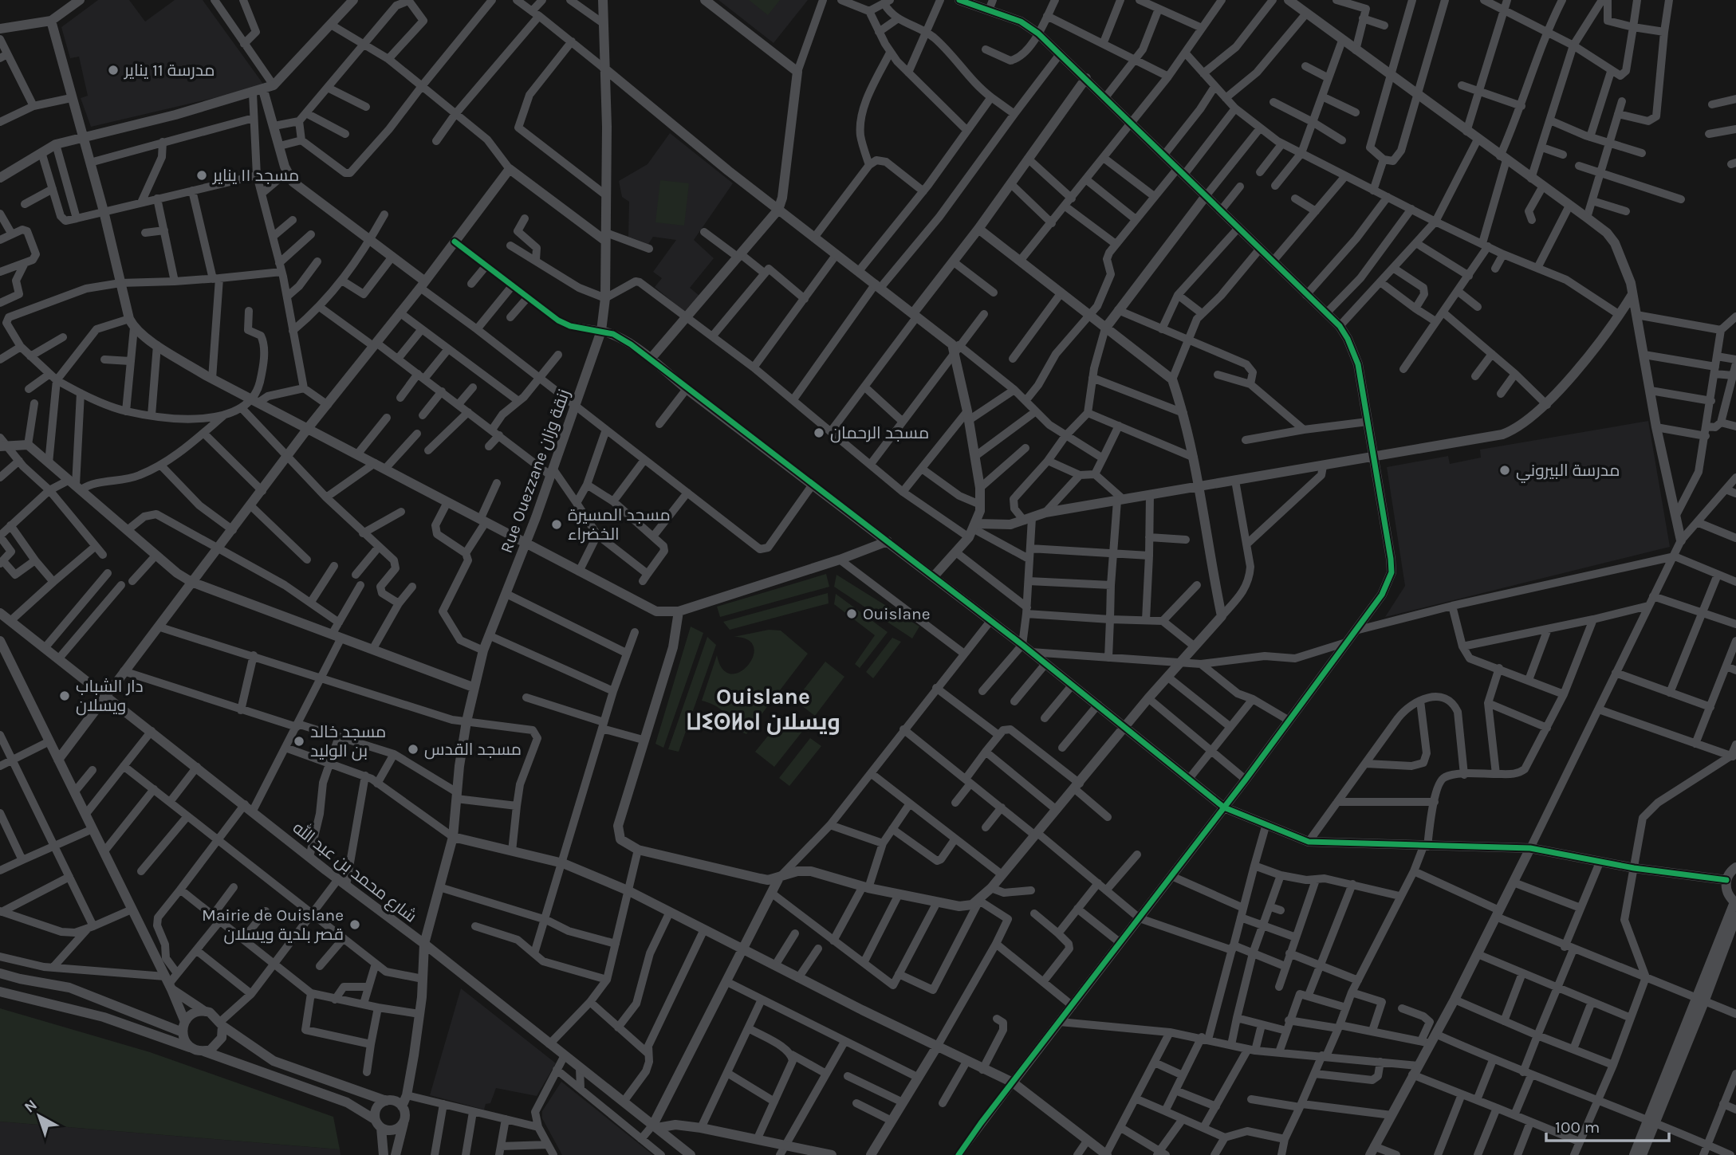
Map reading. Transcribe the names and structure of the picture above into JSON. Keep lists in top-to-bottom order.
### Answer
{
  "streets": {
    "street": ["Rue Ouezzane زنقة وزان", "شارع محمد بن عبد الله"]
  },
  "crossings": [
    ["Rue Ouezzane زنقة وزان", "شارع محمد بن عبد الله"]
  ],
  "districts": ["Ouislane ⵡⵉⵙⵍⴰⵏ ويسلان"],
  "places": [
    "مدرسة 11 يناير",
    "مسجد ١١ يناير",
    "مسجد الرحمان",
    "مدرسة البيروني",
    "مسجد المسيرة الخضراء",
    "Ouislane",
    "دار الشباب ويسلان",
    "مسجد خالد بن الوليد",
    "مسجد القدس",
    "Mairie de Ouislane قصر بلدية ويسلان"
  ],
  "scale_bar": "100 m",
  "north": "top left"
}
